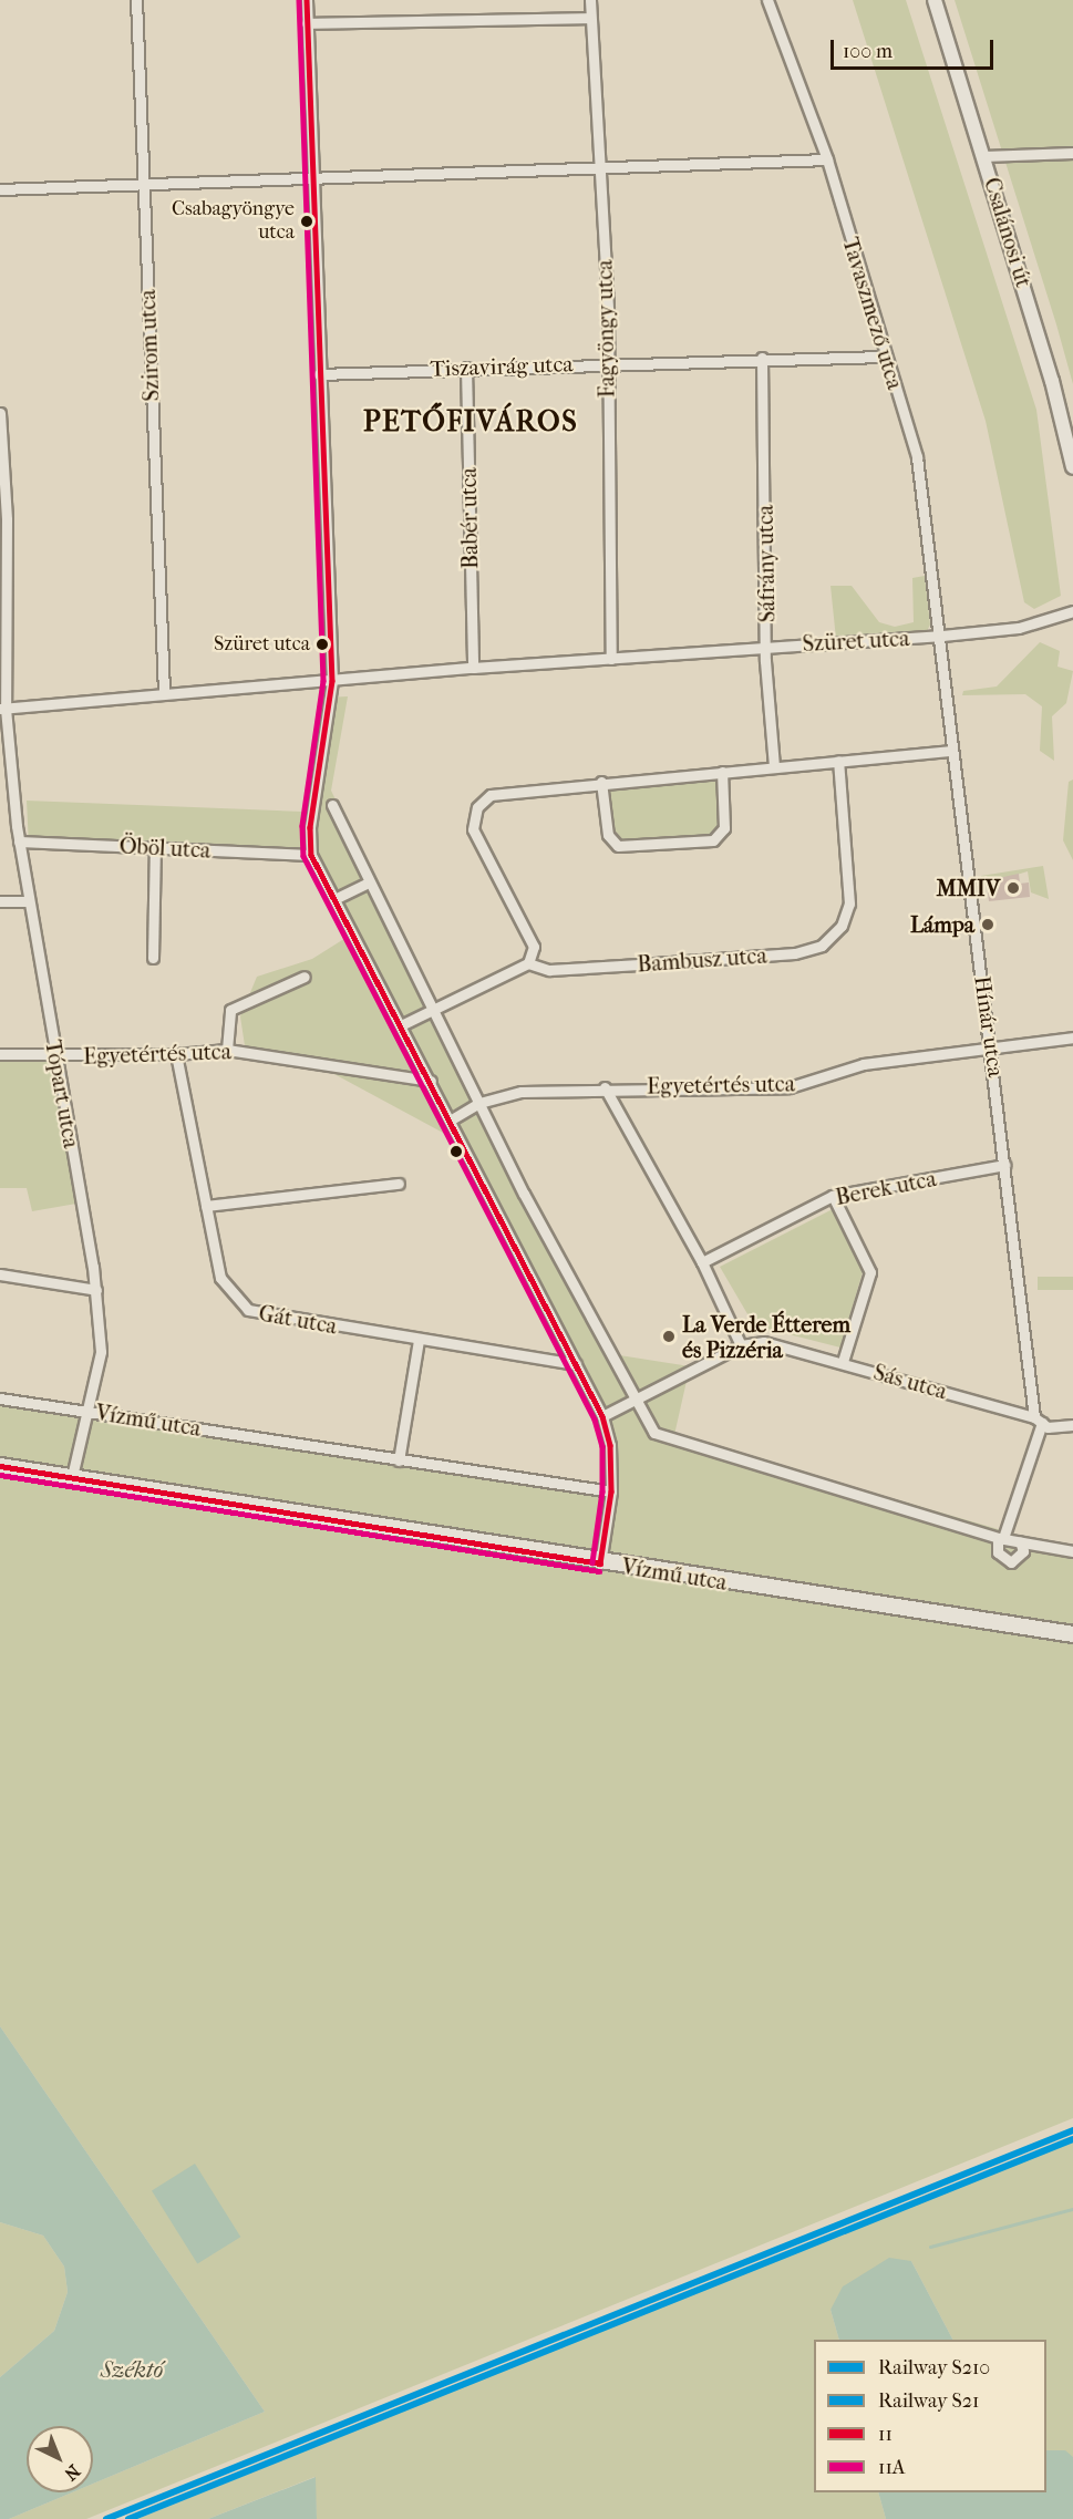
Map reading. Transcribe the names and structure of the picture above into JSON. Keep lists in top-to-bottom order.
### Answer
{
  "streets": {
    "main road": ["Vízmű utca"],
    "street": [
      "Csalánosi út",
      "Tavaszmező utca",
      "Fagyöngy utca",
      "Szirom utca",
      "Tiszavirág utca",
      "Babér utca",
      "Sáfrány utca",
      "Szüret utca",
      "Öböl utca",
      "Bambusz utca",
      "Hínár utca",
      "Egyetértés utca",
      "Tópart utca",
      "Berek utca",
      "Gát utca",
      "Sás utca"
    ]
  },
  "crossings": [
    ["Tavaszmező utca", "Tiszavirág utca"],
    ["Tavaszmező utca", "Szüret utca"],
    ["Tavaszmező utca", "Hínár utca"],
    ["Fagyöngy utca", "Tiszavirág utca"],
    ["Fagyöngy utca", "Szüret utca"],
    ["Szirom utca", "Szüret utca"],
    ["Tiszavirág utca", "Babér utca"],
    ["Tiszavirág utca", "Sáfrány utca"],
    ["Babér utca", "Szüret utca"],
    ["Sáfrány utca", "Szüret utca"],
    ["Szüret utca", "Hínár utca"],
    ["Szüret utca", "Tópart utca"],
    ["Öböl utca", "Tópart utca"],
    ["Hínár utca", "Egyetértés utca"],
    ["Hínár utca", "Berek utca"],
    ["Hínár utca", "Sás utca"],
    ["Egyetértés utca", "Tópart utca"],
    ["Egyetértés utca", "Gát utca"],
    ["Tópart utca", "Vízmű utca"]
  ],
  "districts": ["PETŐFIVÁROS"],
  "water": ["Széktó"],
  "places": [
    "Csabagyöngye utca",
    "Szüret utca",
    "MMIV",
    "Lámpa",
    "La Verde Étterem és Pizzéria"
  ],
  "lines": [
    "transit line 11",
    "transit line 11A",
    "rail line S210",
    "rail line S21"
  ],
  "legend": [
    "Railway S210",
    "Railway S21",
    "11",
    "11A"
  ],
  "scale_bar": "100 m",
  "north": "bottom right"
}
